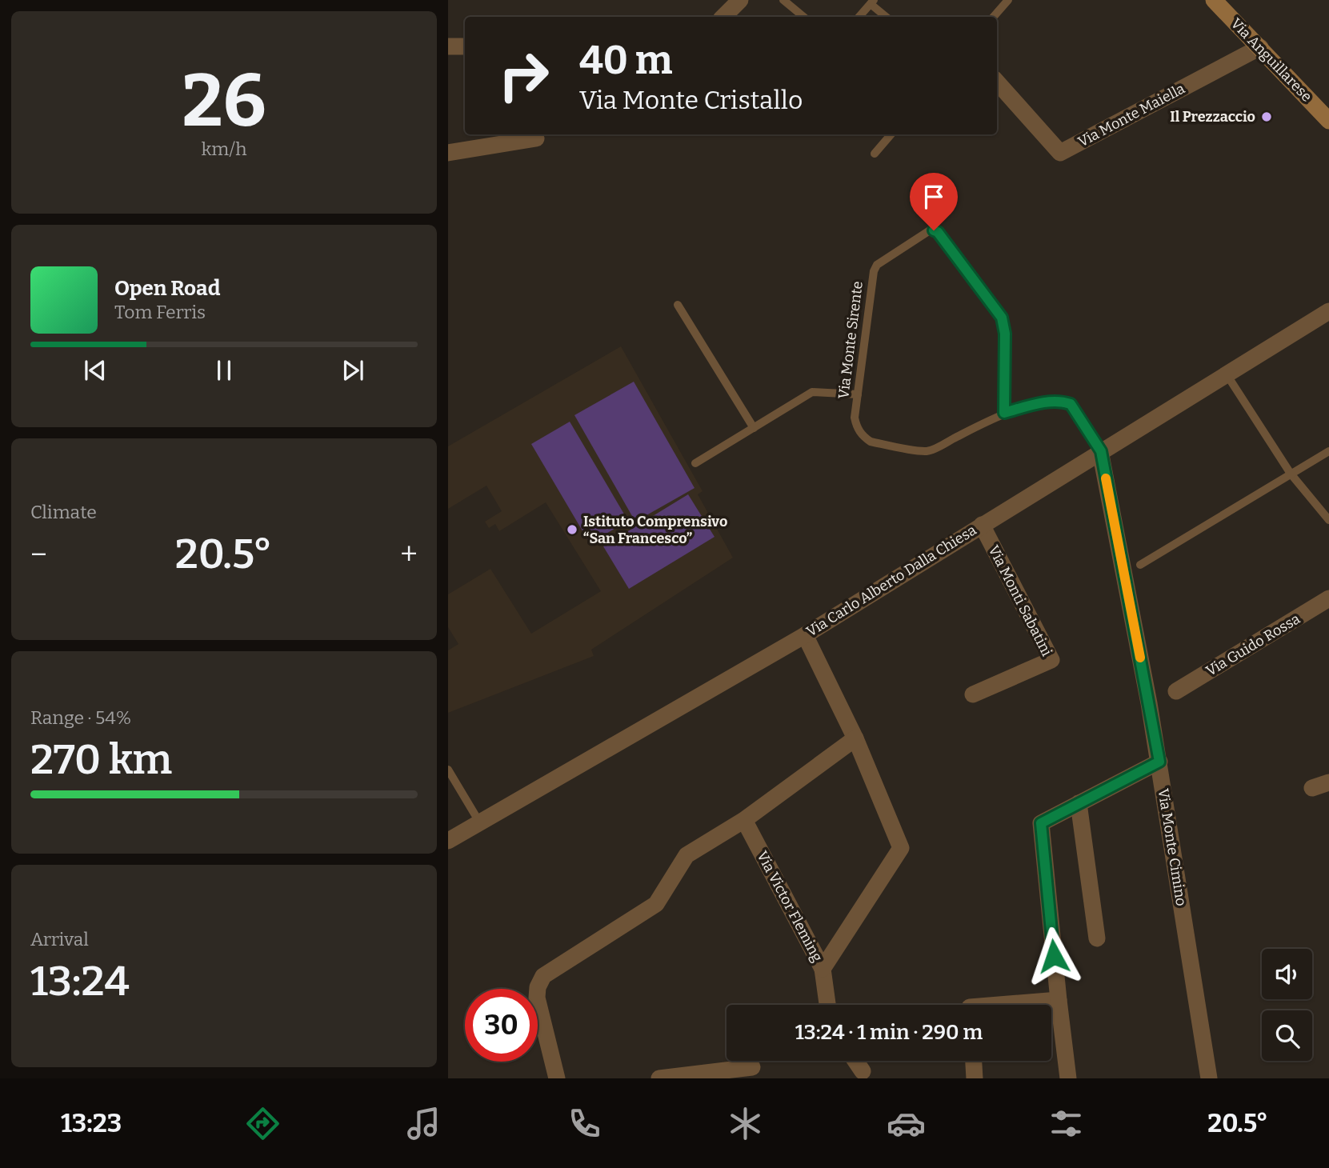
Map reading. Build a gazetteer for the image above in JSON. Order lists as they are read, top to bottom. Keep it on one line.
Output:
{"streets":{"main road":["Via Anguillarese"],"street":["Via Monte Maiella","Via Carlo Alberto Dalla Chiesa","Via Monti Sabatini","Via Guido Rossa","Via Monte Cimino","Via Victor Fleming"],"lane":["Via Monte Sirente"]},"crossings":[["Via Anguillarese","Via Monte Maiella"],["Via Monte Sirente","Via Carlo Alberto Dalla Chiesa"],["Via Monte Sirente","Via Monte Cimino"],["Via Carlo Alberto Dalla Chiesa","Via Monti Sabatini"],["Via Carlo Alberto Dalla Chiesa","Via Monte Cimino"],["Via Carlo Alberto Dalla Chiesa","Via Victor Fleming"]],"places":["Il Prezzaccio","Istituto Comprensivo “San Francesco”"],"page":{"tile":[["26","km/h"],"Climate",["Range · 54%","270 km"],["Arrival","13:24"]],"turn":["40 m","Via Monte Cristallo"],"song":["Open Road","Tom Ferris"],"heat":["−","20.5°","+"],"limit":"30","trip":"13:24 · 1 min · 290 m","tabs":["13:23","20.5°"]}}
